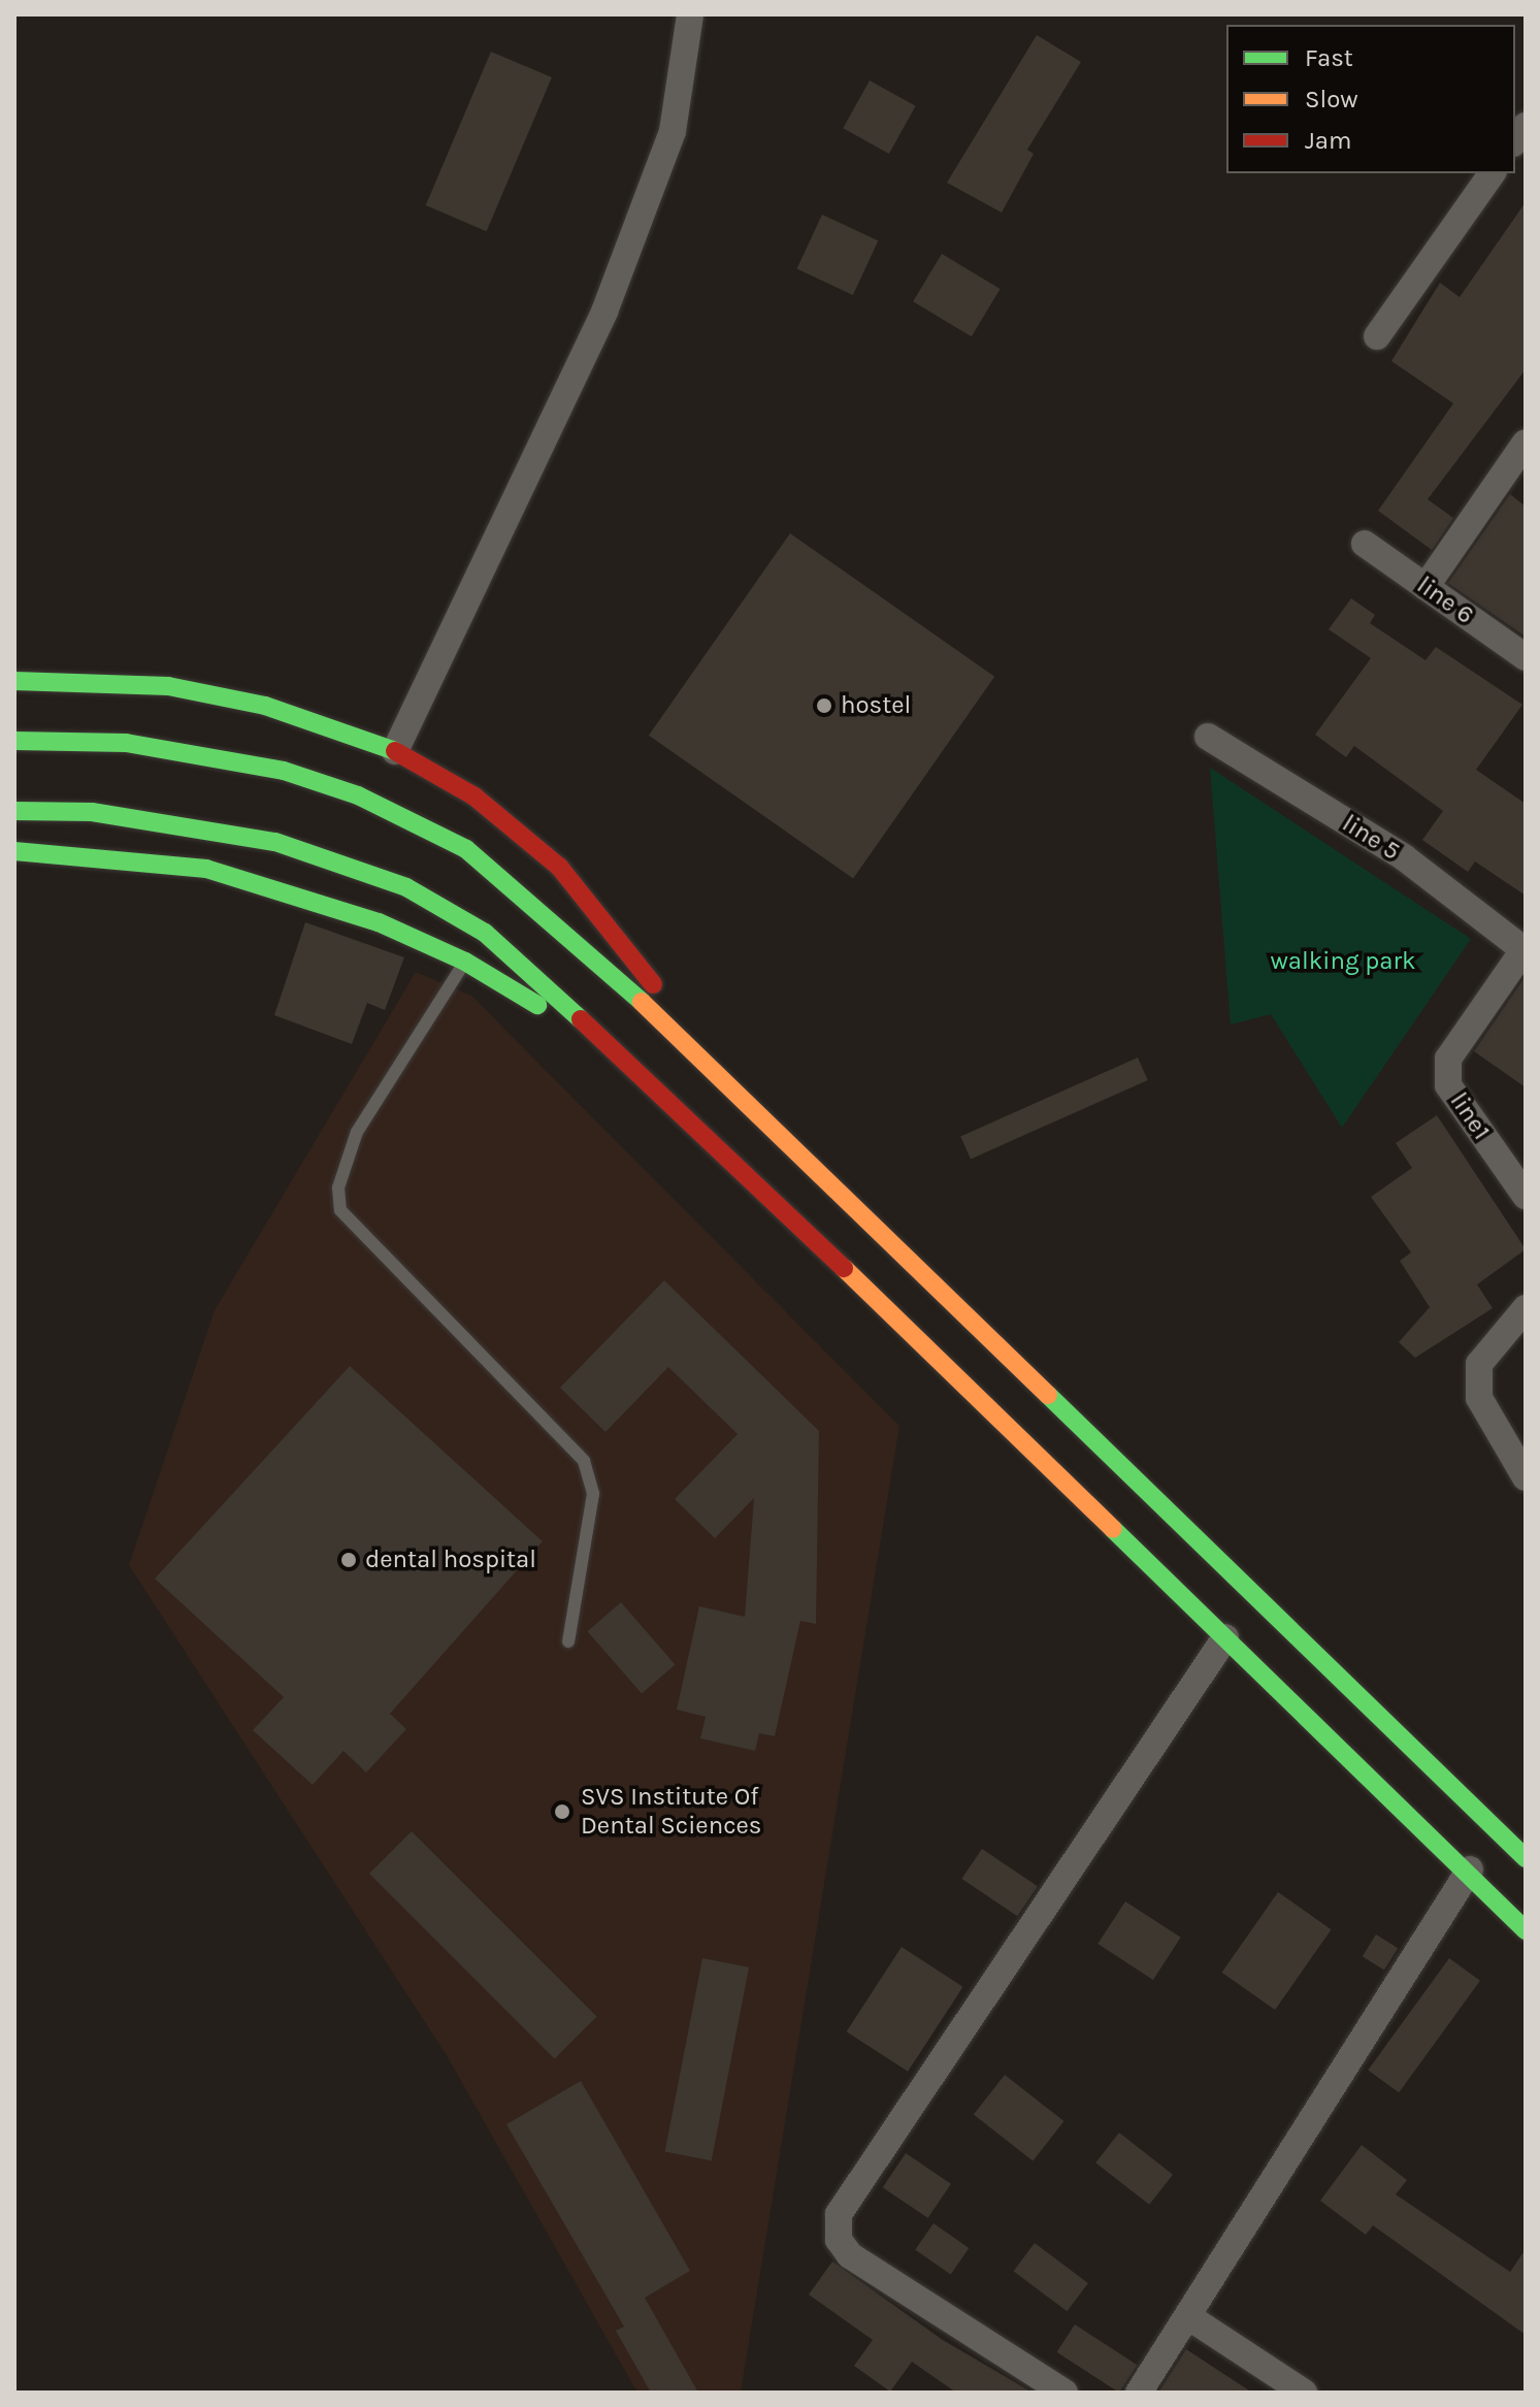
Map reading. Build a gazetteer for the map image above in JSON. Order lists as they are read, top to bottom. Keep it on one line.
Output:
{"streets":{"street":["line 6","line 5","line1"]},"crossings":[["line 5","line1"]],"parks":["walking park"],"places":["hostel","dental hospital","SVS Institute Of Dental Sciences"],"legend":["Fast","Slow","Jam"]}
